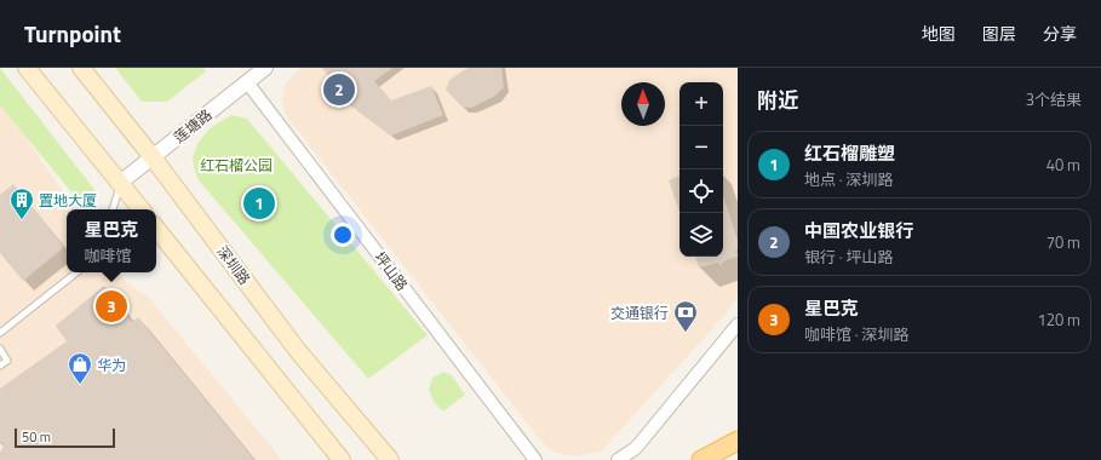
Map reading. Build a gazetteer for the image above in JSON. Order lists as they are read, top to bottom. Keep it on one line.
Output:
{"streets":{"main road":["深圳路"],"street":["莲塘路","坪山路"]},"crossings":[["莲塘路","深圳路"],["莲塘路","坪山路"]],"parks":["红石榴公园"],"places":{"building":["置地大厦"],"bank":["交通银行"],"shop":["华为"]},"scale_bar":"50 m","north":"top","page":{"header":"Turnpoint","nav":["地图","图层","分享"],"heading":["附近","3个结果"],"pins":["2","1","3"],"map_buttons":["+","−"],"list":[{"mark":"1","name":"红石榴雕塑","note":"地点 · 深圳路","value":"40 m"},{"mark":"2","name":"中国农业银行","note":"银行 · 坪山路","value":"70 m"},{"mark":"3","name":"星巴克","note":"咖啡馆 · 深圳路","value":"120 m"}],"popup":["星巴克","咖啡馆"],"scale":"50 m"}}
